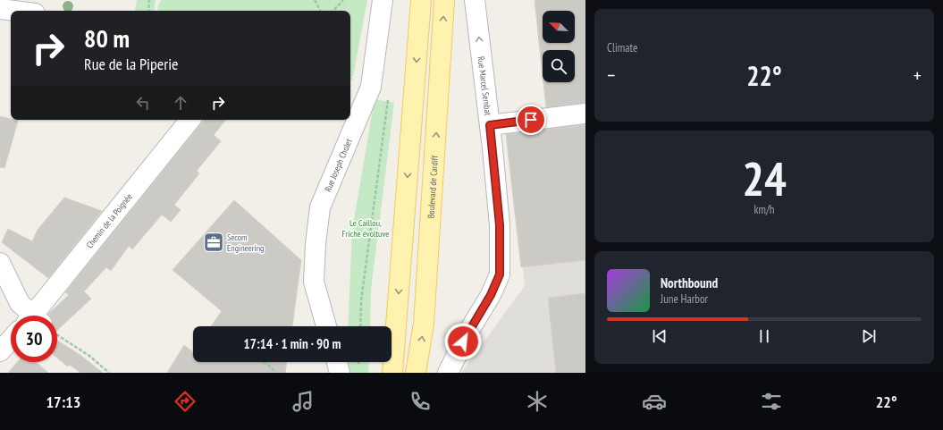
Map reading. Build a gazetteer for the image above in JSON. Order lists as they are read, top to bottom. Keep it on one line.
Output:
{"streets":{"main road":["Boulevard de Cardiff"],"street":["Rue Marcel Sembat","Rue Joseph Cholet","Chemin de la Poignée"]},"parks":["Le Caillou, Friche évoltuve"],"places":{"office":["Secom Engineering"]},"north":"top left","page":{"tile":["Climate",["24","km/h"]],"turn":["80 m","Rue de la Piperie"],"heat":["−","22°","+"],"song":["Northbound","June Harbor"],"limit":"30","trip":"17:14 · 1 min · 90 m","tabs":["17:13","22°"]}}
